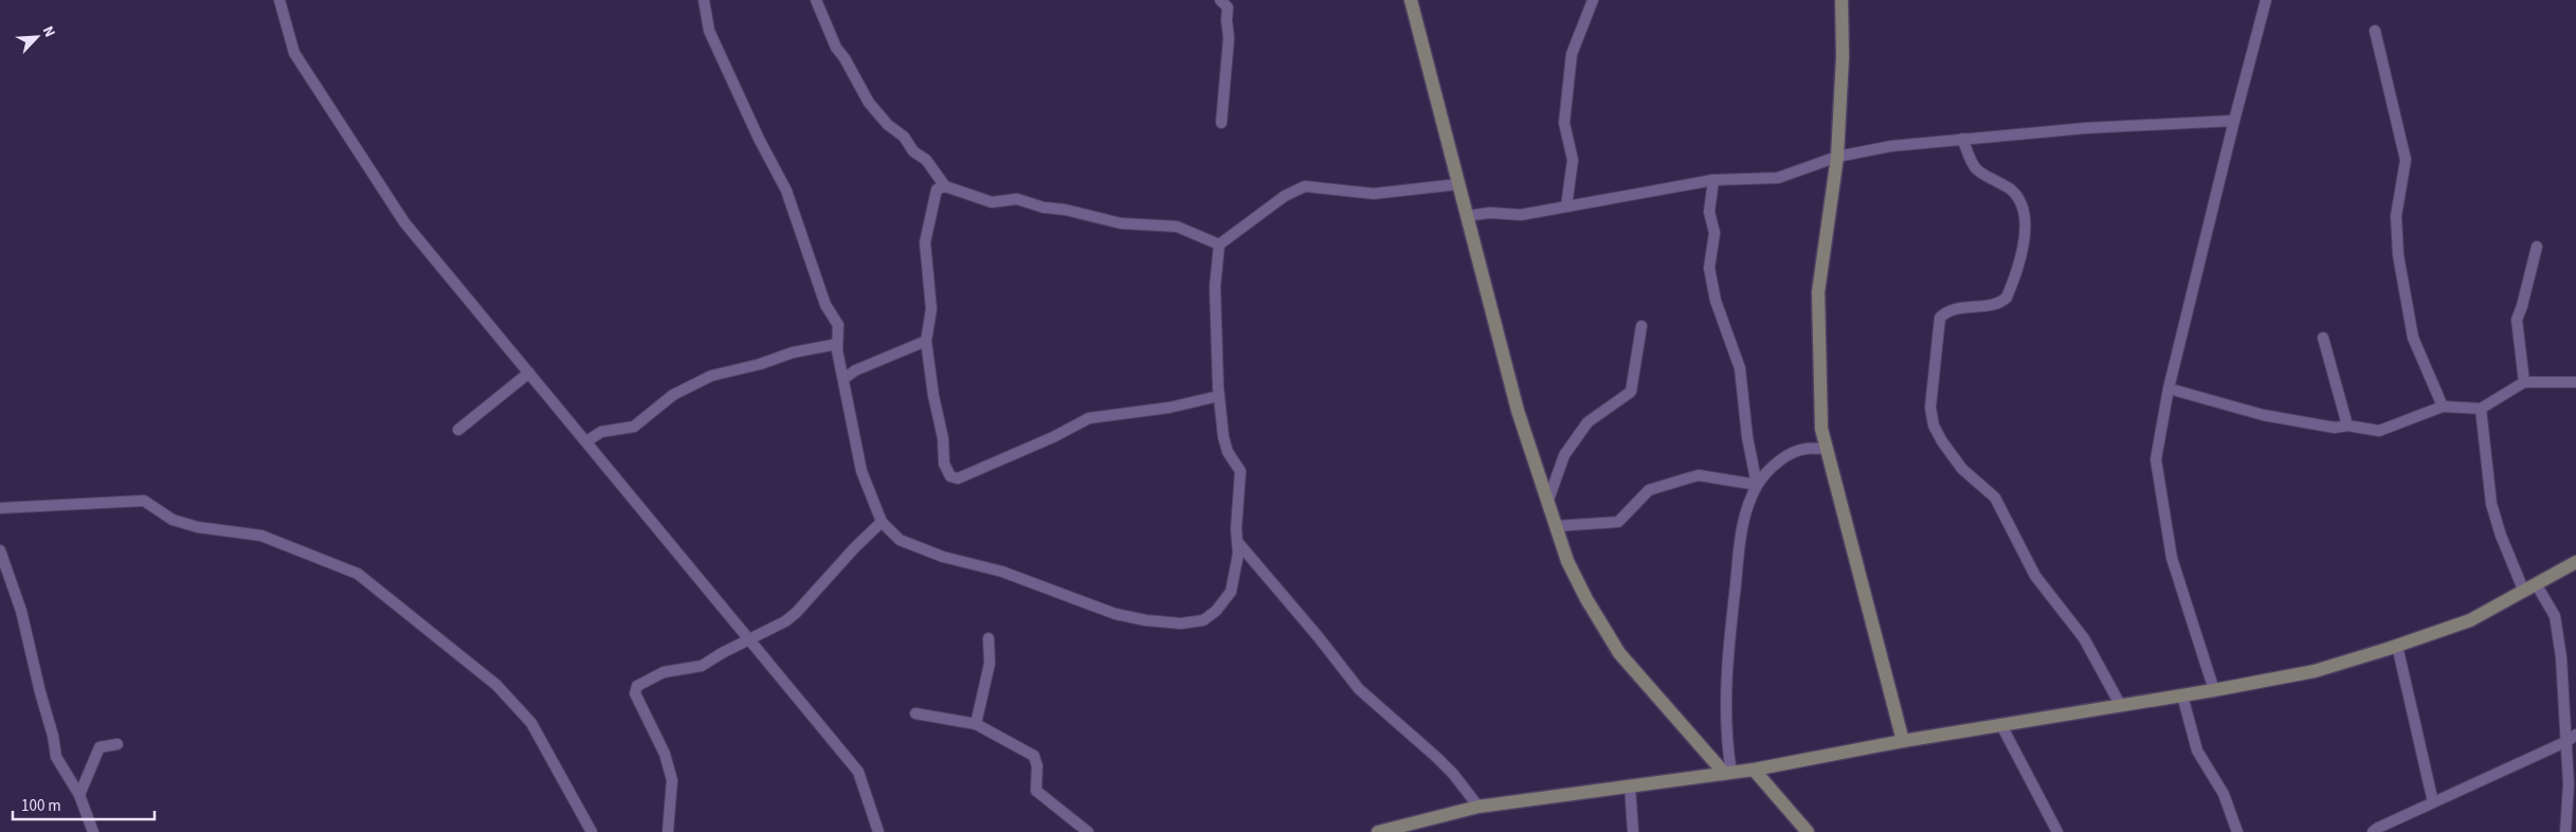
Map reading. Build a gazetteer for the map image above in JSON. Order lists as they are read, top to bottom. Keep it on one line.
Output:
{"scale_bar":"100 m","north":"top right"}
